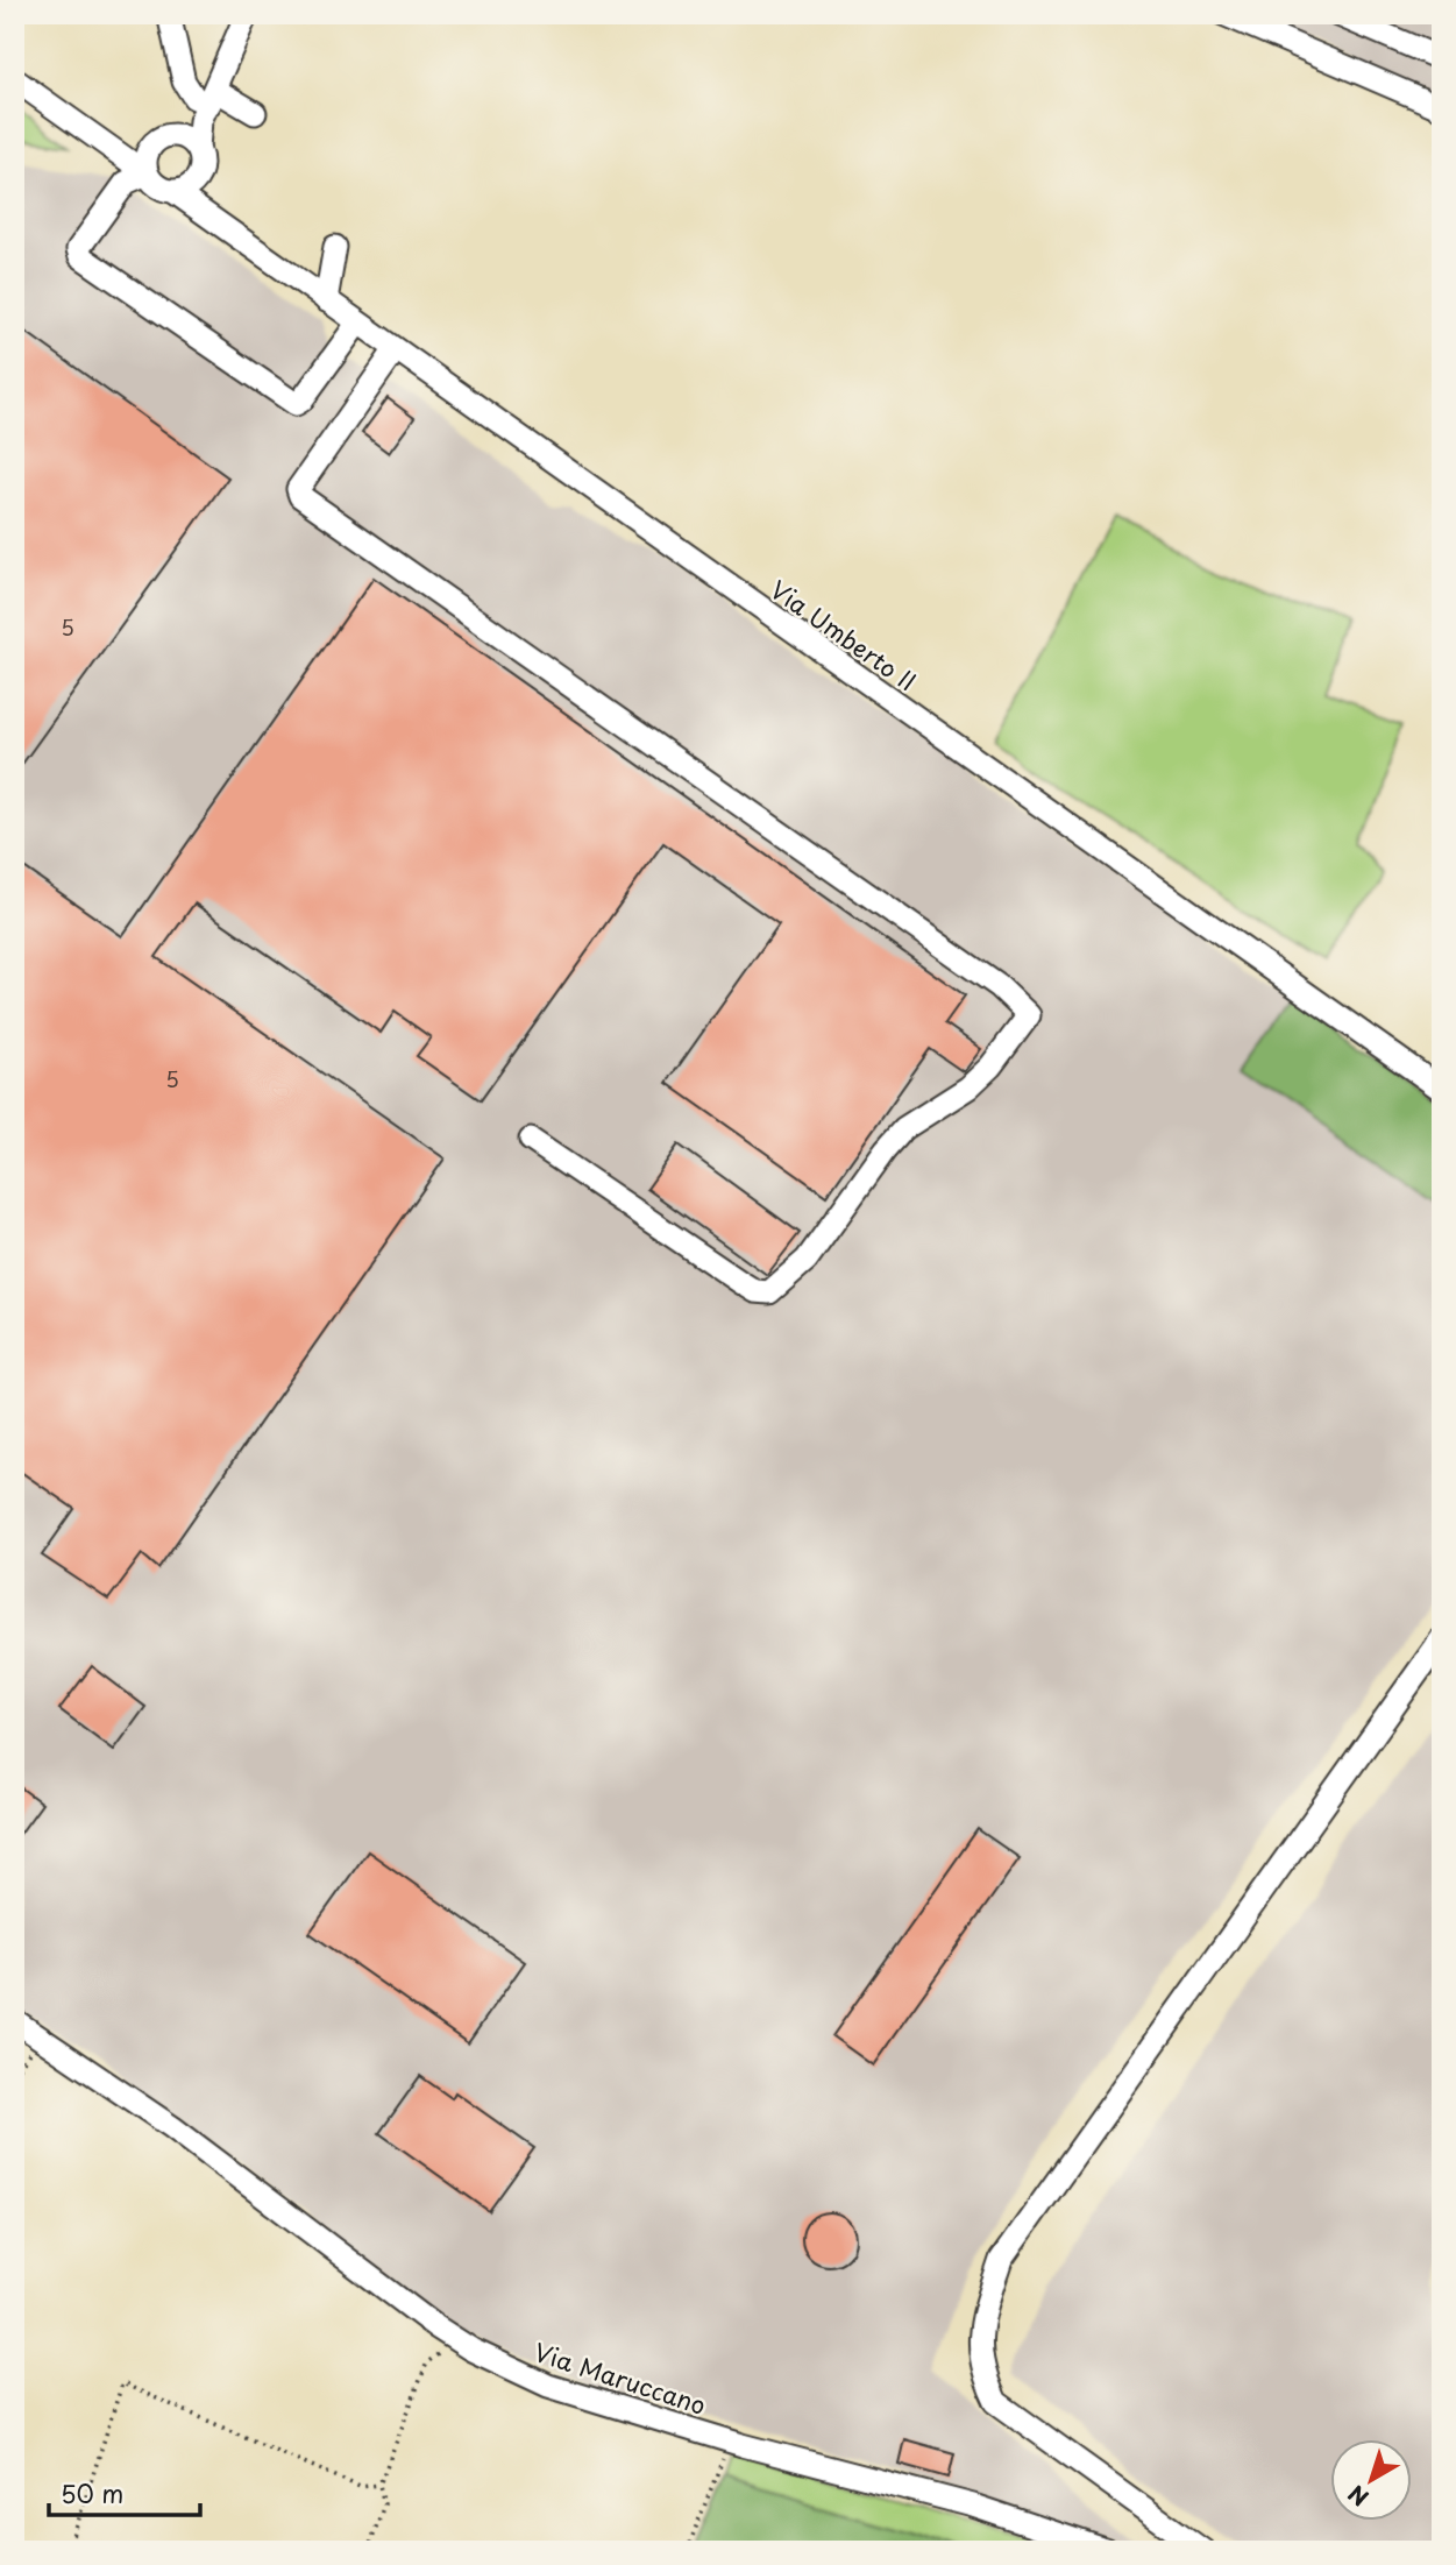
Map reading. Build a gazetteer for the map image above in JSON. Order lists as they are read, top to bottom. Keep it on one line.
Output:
{"streets":{"street":["Via Umberto II","Via Maruccano"]},"house_numbers":["5","5"],"scale_bar":"50 m","north":"bottom left"}
